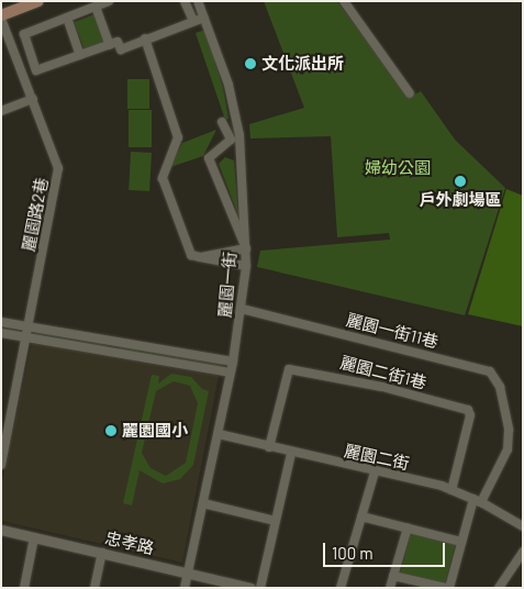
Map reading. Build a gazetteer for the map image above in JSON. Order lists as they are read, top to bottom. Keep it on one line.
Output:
{"streets":{"street":["麗園路2巷","麗園一街","麗園一街11巷","麗園二街1巷","麗園二街","忠孝路"]},"crossings":[["麗園一街","麗園一街11巷"],["麗園一街","麗園二街"],["麗園一街","忠孝路"],["麗園一街11巷","麗園二街"],["麗園二街1巷","麗園二街"]],"parks":["婦幼公園"],"places":["文化派出所","戶外劇場區","麗園國小"],"scale_bar":"100 m"}
